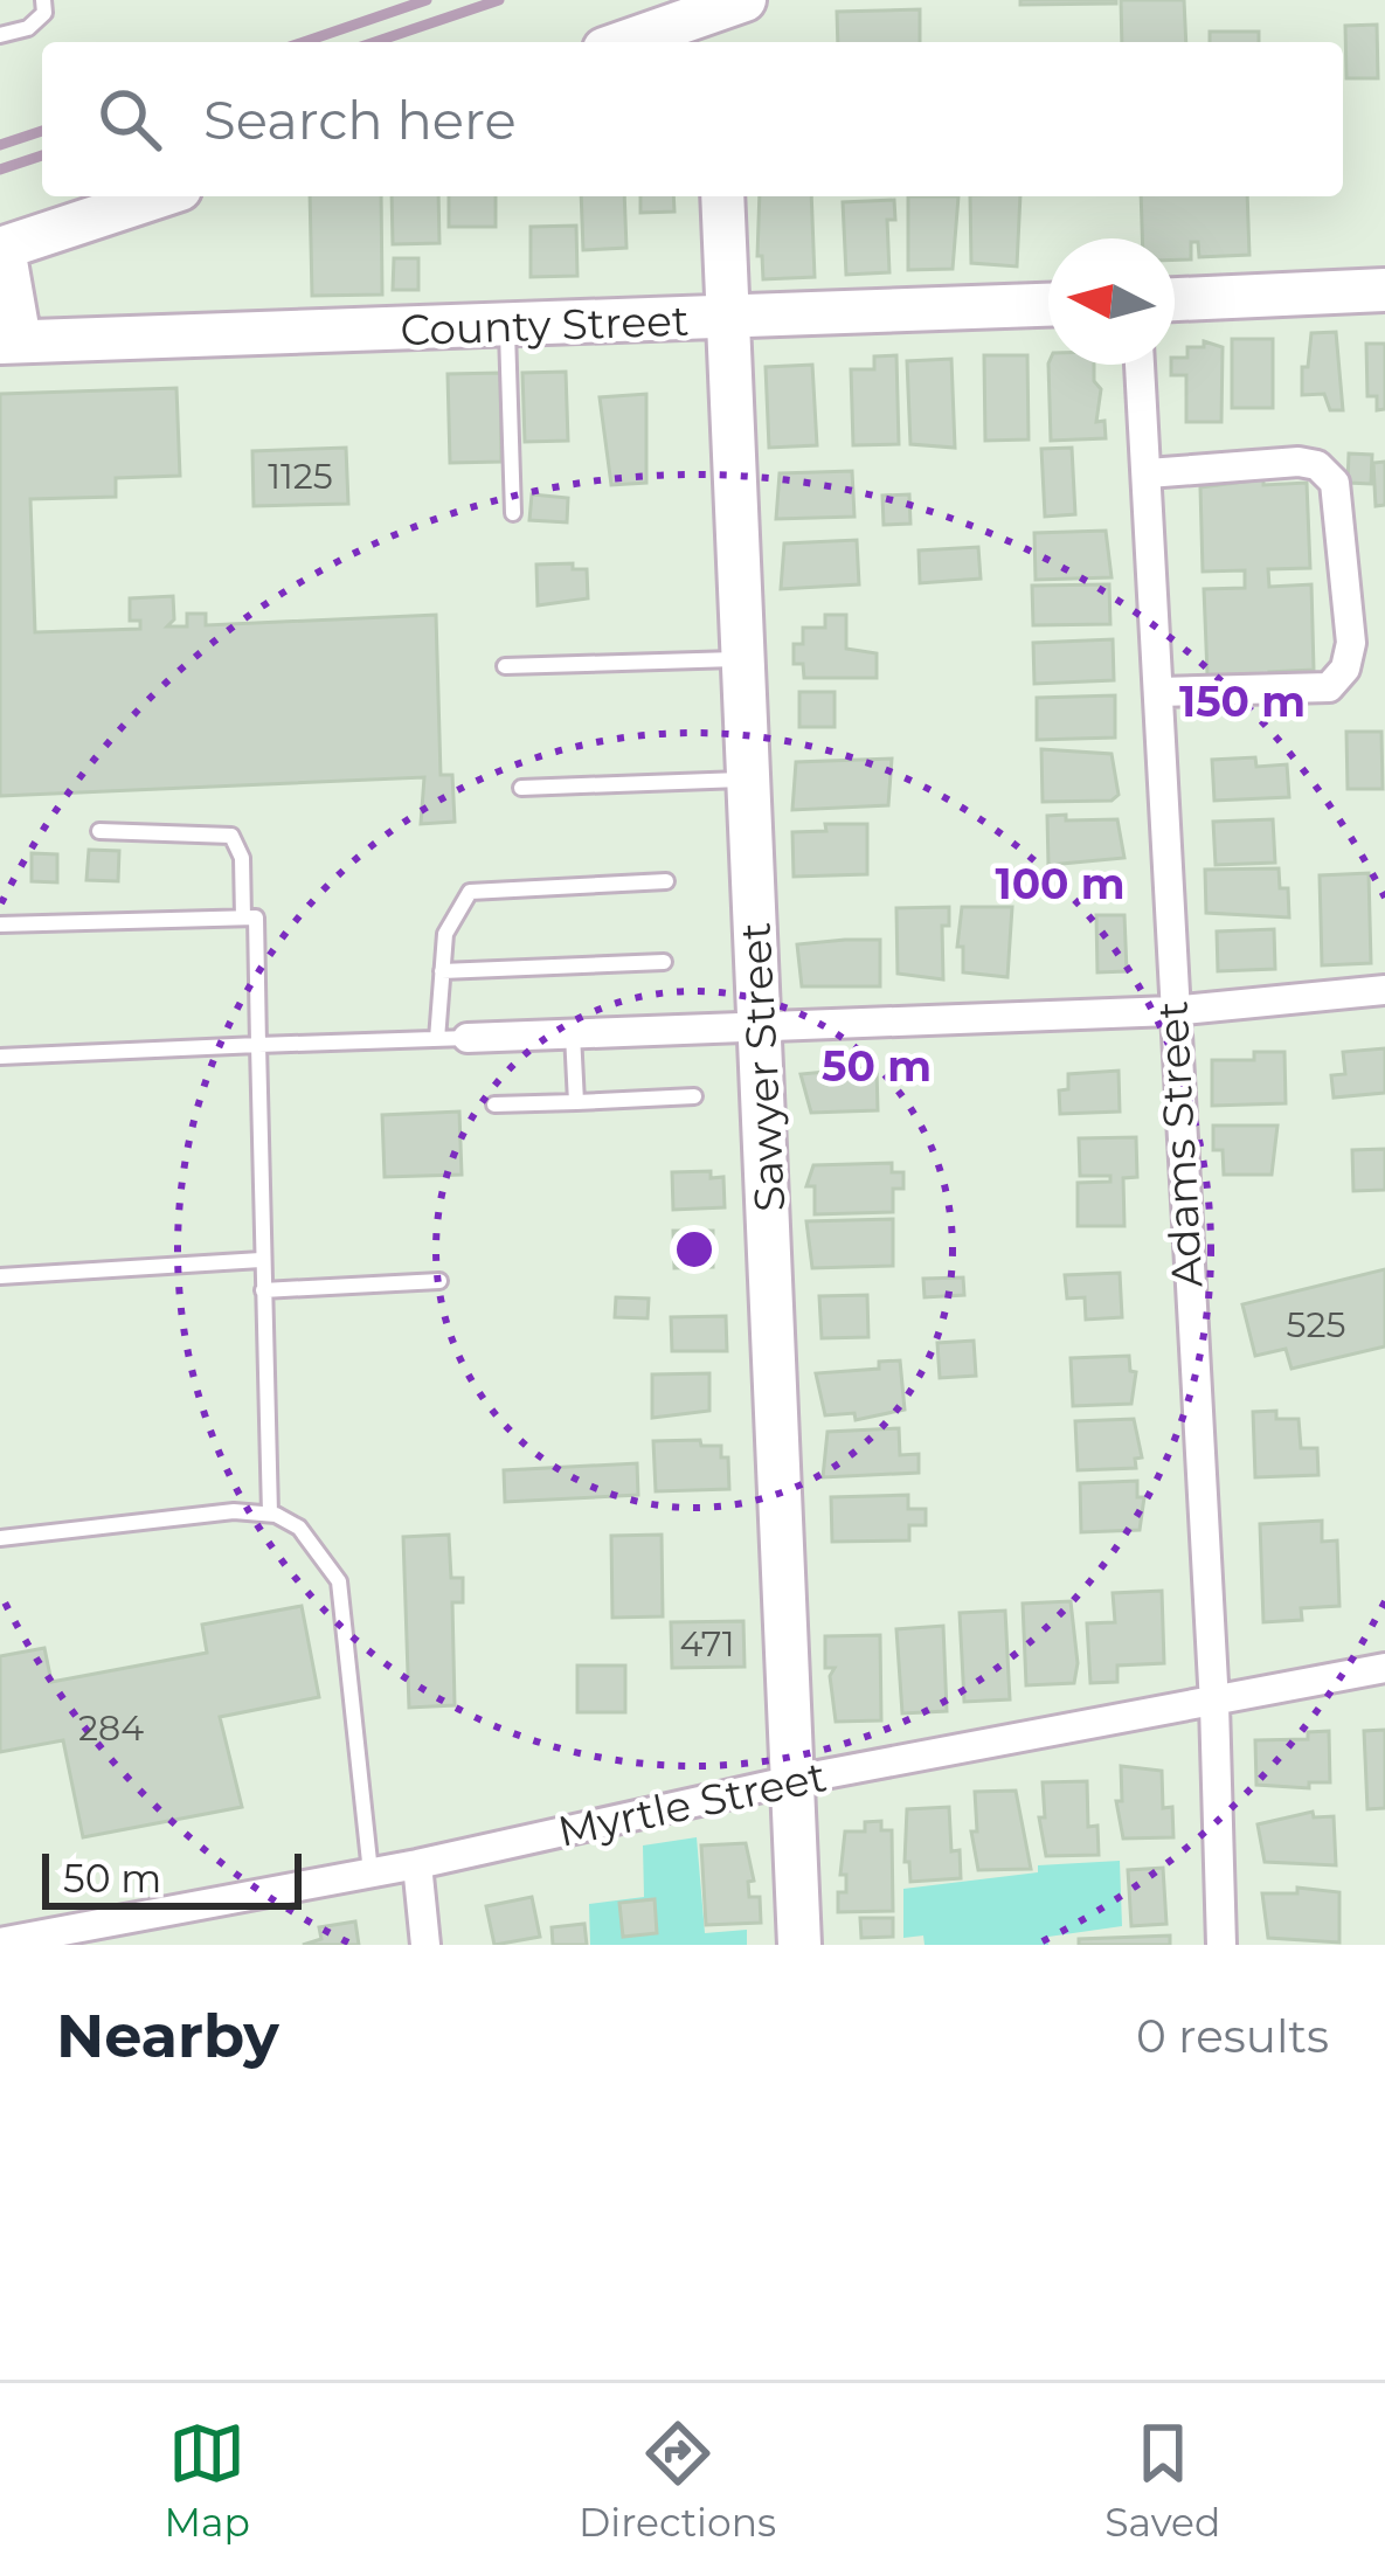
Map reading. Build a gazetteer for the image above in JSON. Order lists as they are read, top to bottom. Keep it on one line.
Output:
{"streets":{"street":["County Street","Sawyer Street","Adams Street","Myrtle Street"]},"crossings":[["County Street","Sawyer Street"],["Sawyer Street","Myrtle Street"],["Adams Street","Myrtle Street"]],"house_numbers":["1125","525","471","284"],"scale_bar":"50 m","north":"left","page":{"search":"Search here","scale":"50 m","heading":["Nearby","0 results"],"nav":["Map","Directions","Saved"]},"rings":["150 m","100 m","50 m"]}
